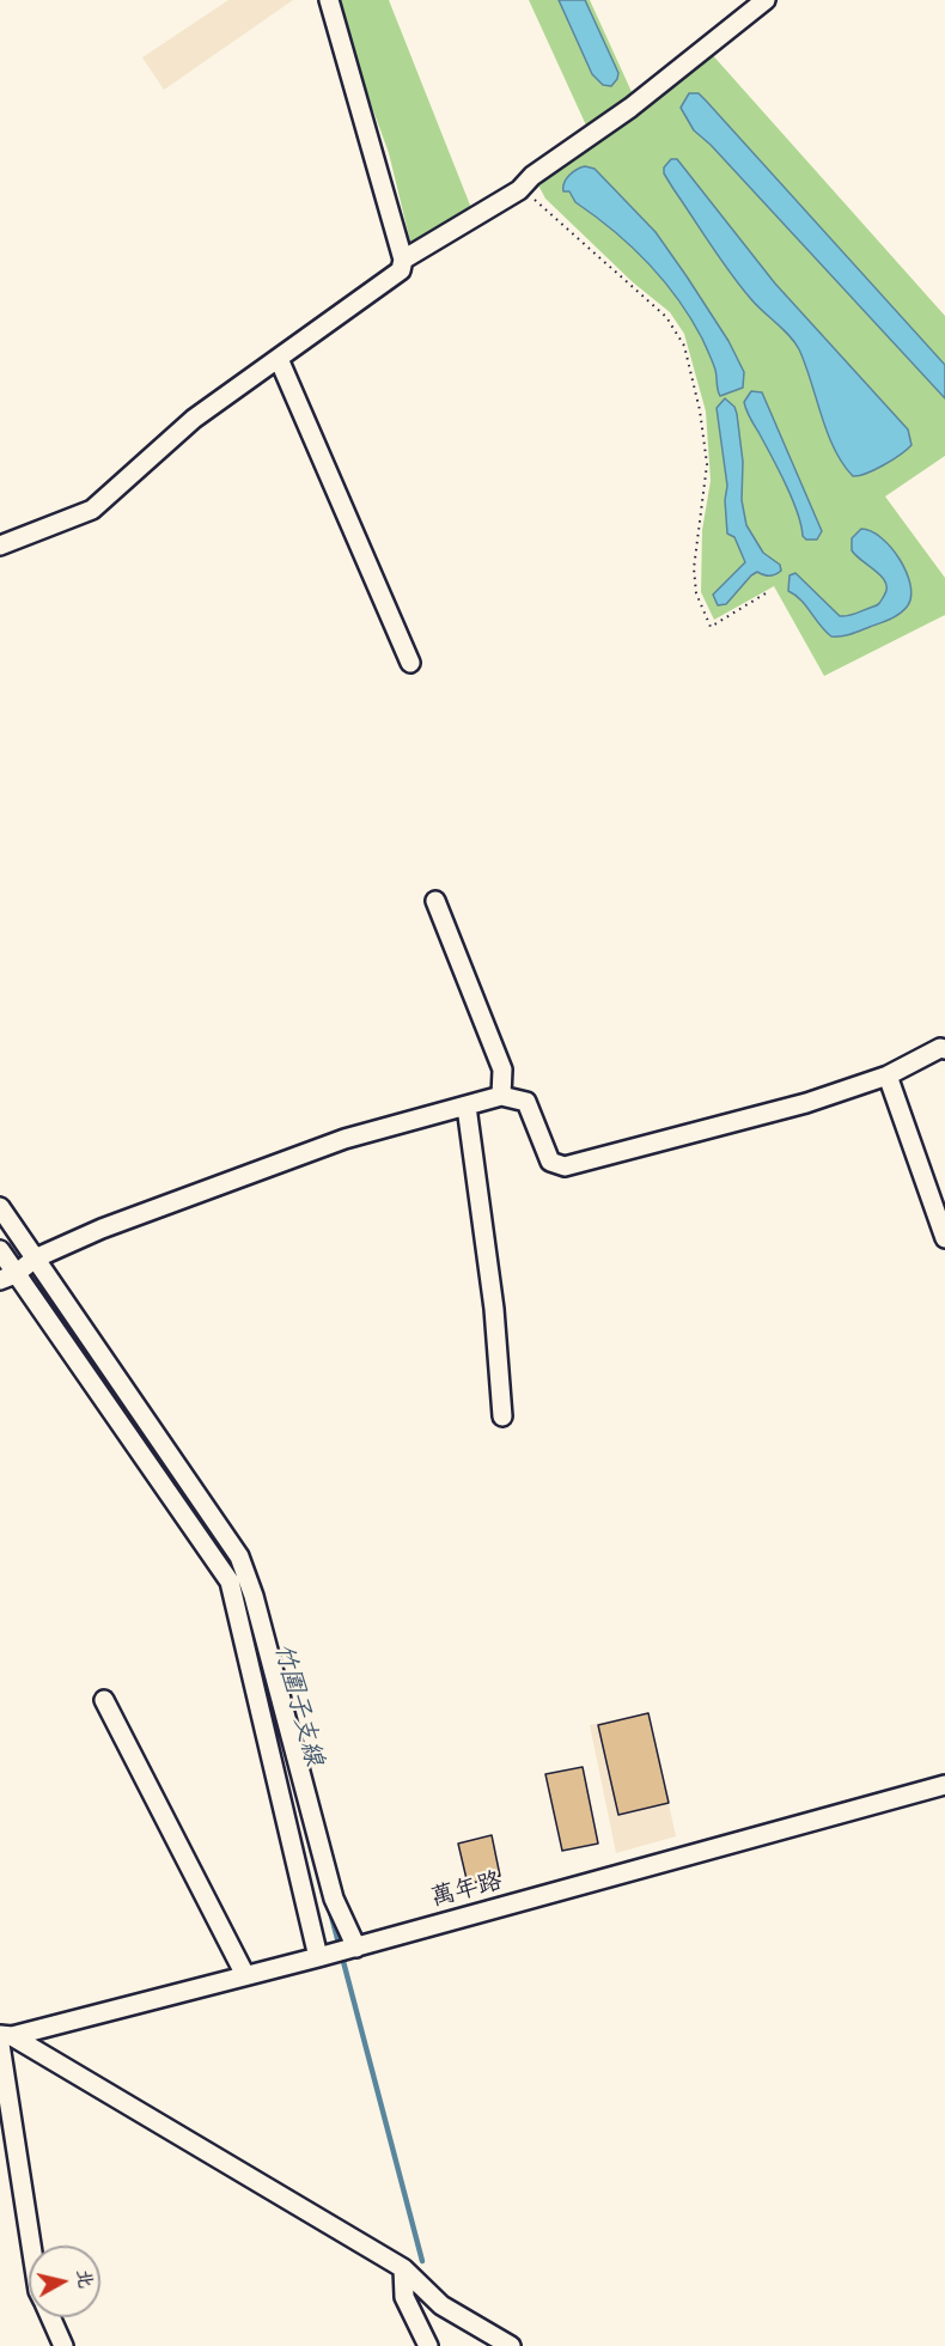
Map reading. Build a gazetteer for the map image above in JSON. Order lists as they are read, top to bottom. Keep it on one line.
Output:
{"streets":{"street":["萬年路"]},"water":["竹圍子支線"],"north":"right"}
